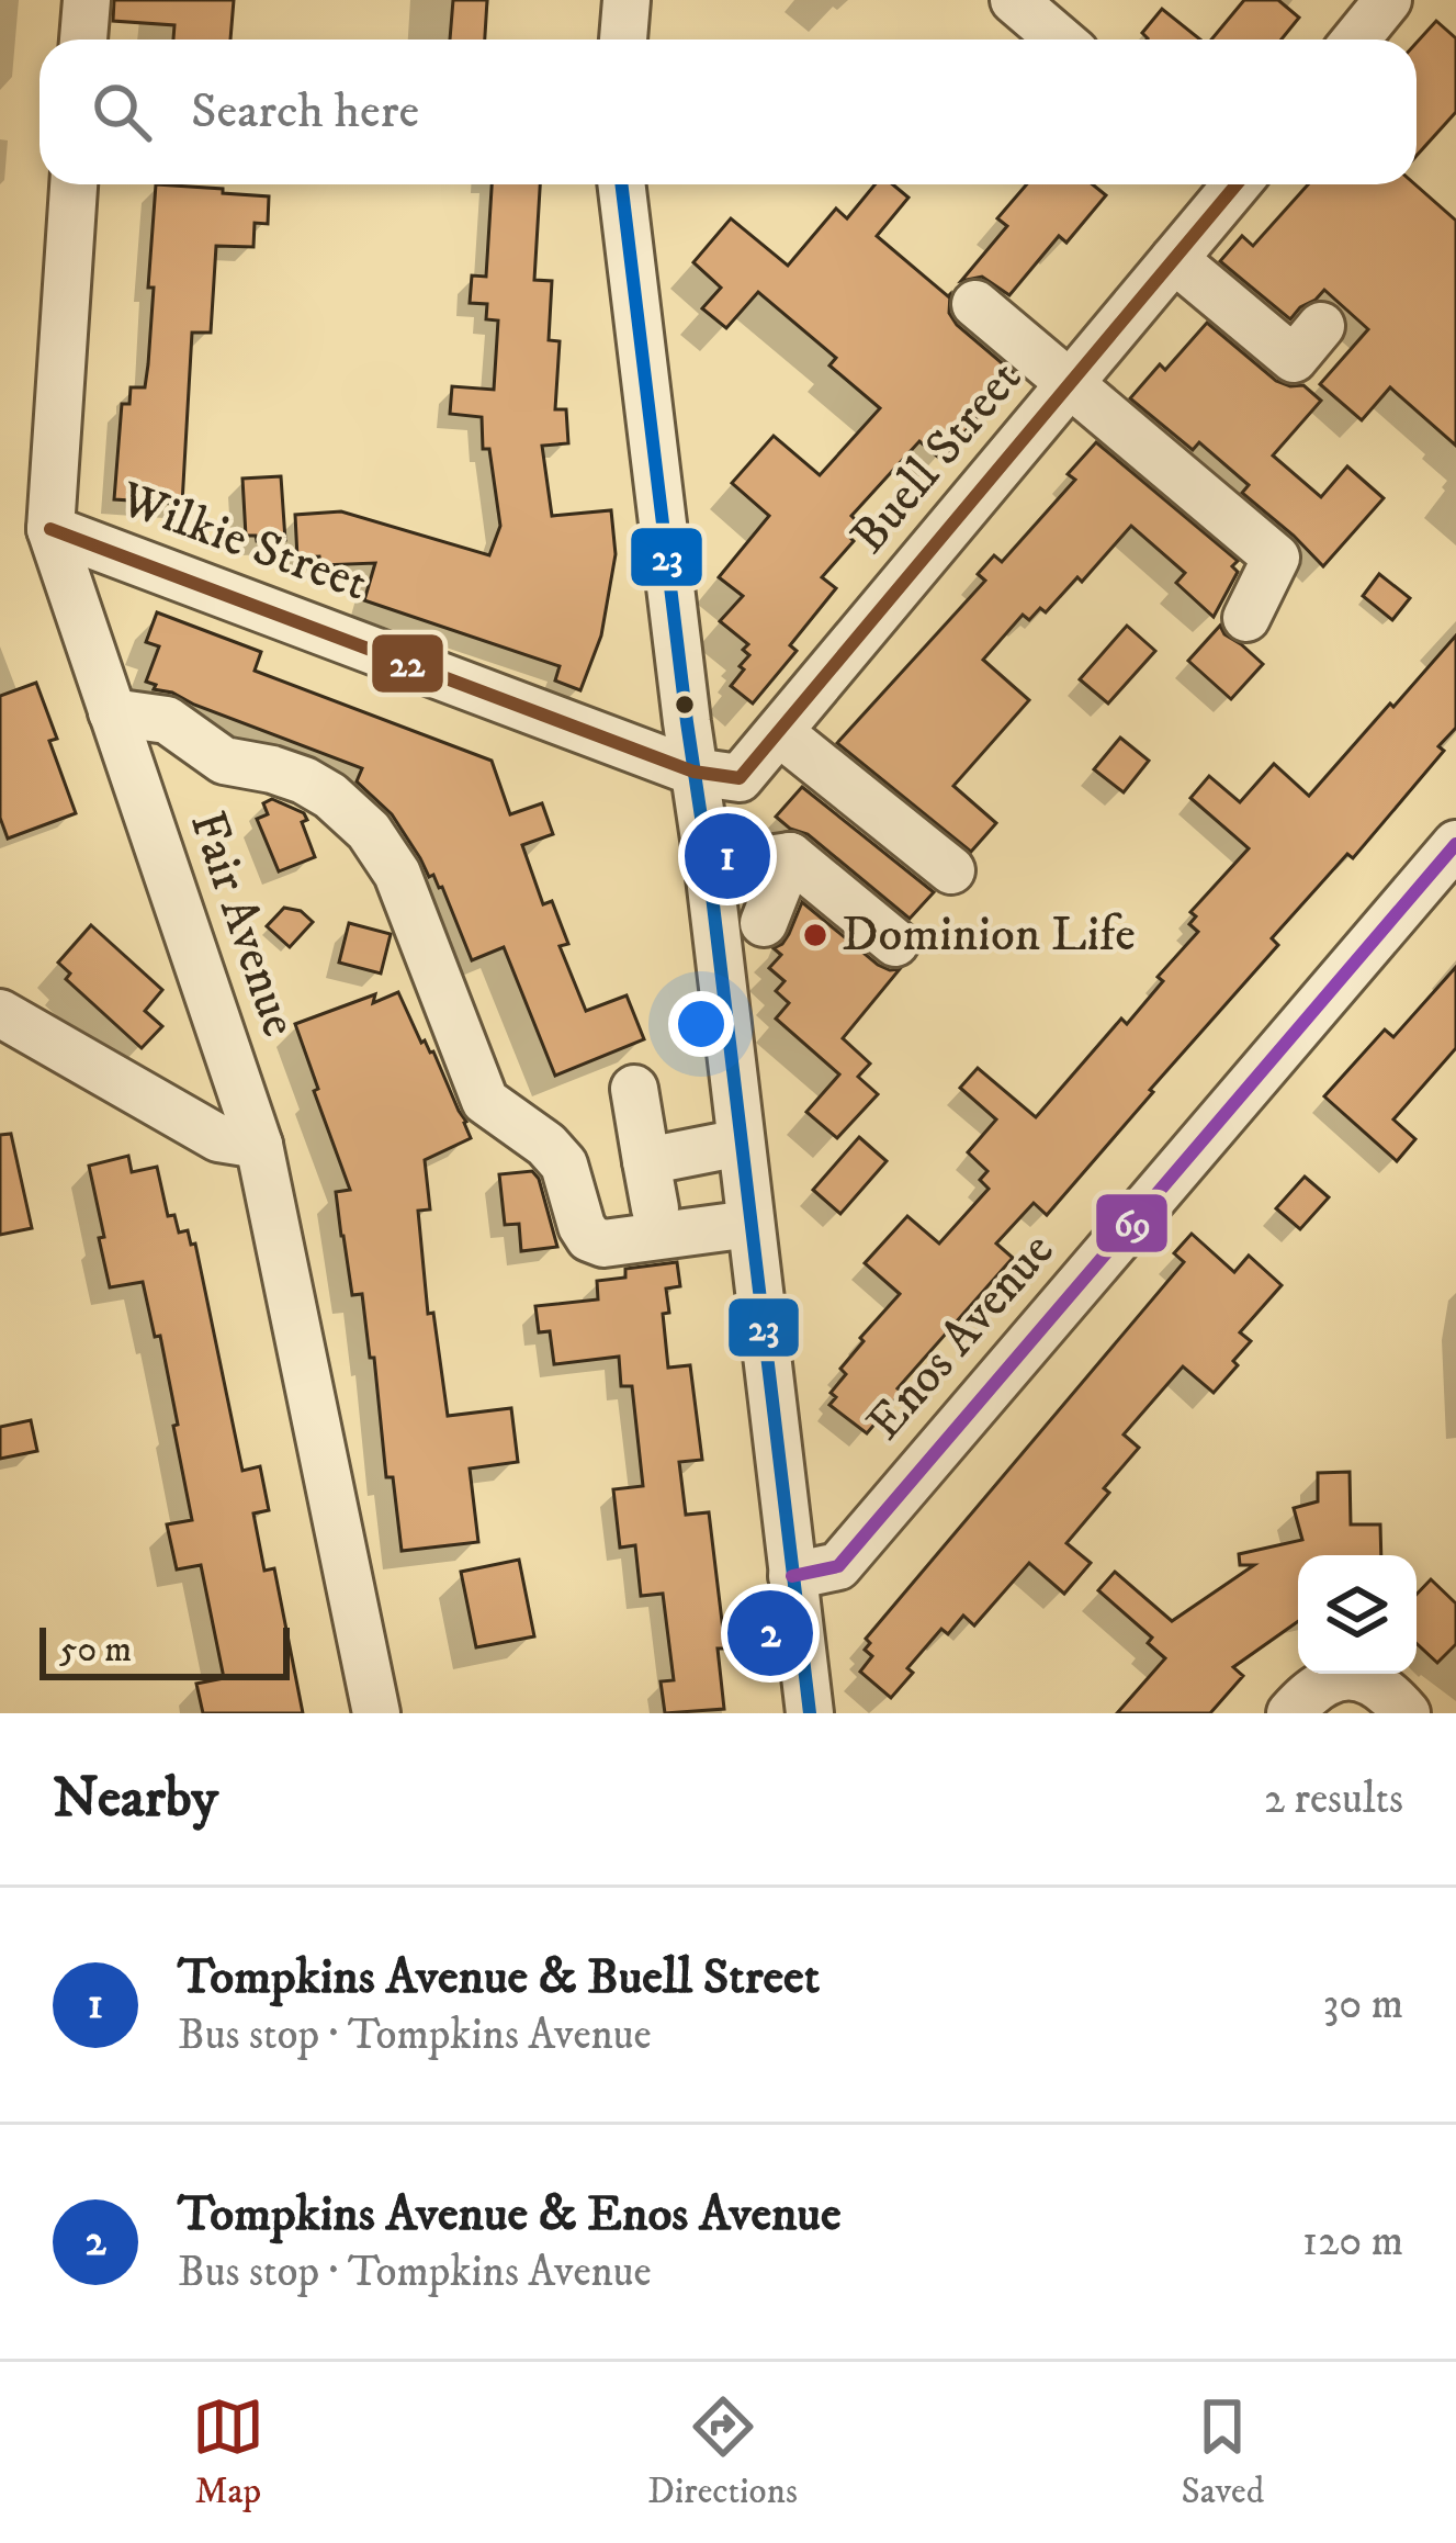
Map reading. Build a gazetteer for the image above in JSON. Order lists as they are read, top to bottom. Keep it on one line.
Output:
{"streets":{"street":["Buell Street","Wilkie Street","Fair Avenue","Enos Avenue"]},"crossings":[["Buell Street","Wilkie Street"],["Wilkie Street","Fair Avenue"]],"places":["Dominion Life"],"lines":["transit line 23","transit line 22","transit line 69"],"scale_bar":"50 m","page":{"search":"Search here","pins":["1","2"],"scale":"50 m","heading":["Nearby","2 results"],"list":[{"mark":"1","name":"Tompkins Avenue & Buell Street","note":"Bus stop · Tompkins Avenue","value":"30 m"},{"mark":"2","name":"Tompkins Avenue & Enos Avenue","note":"Bus stop · Tompkins Avenue","value":"120 m"}],"nav":["Map","Directions","Saved"]}}
